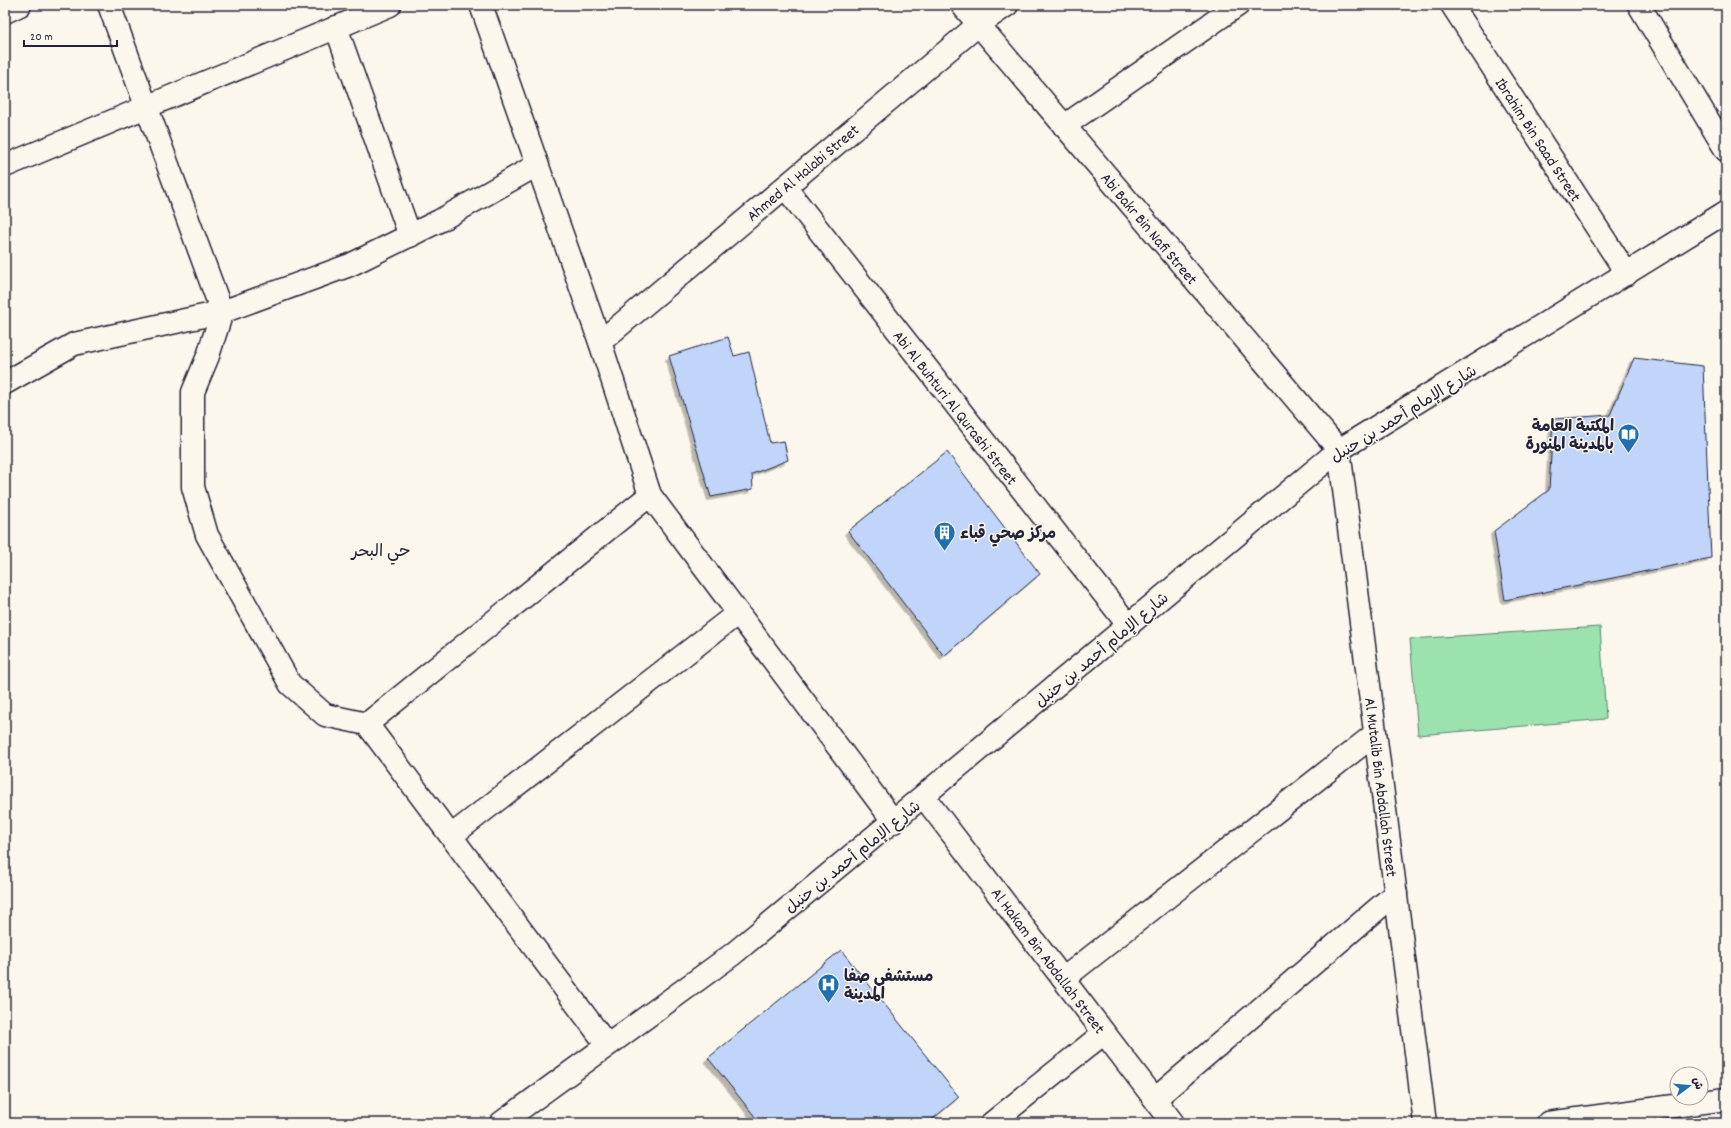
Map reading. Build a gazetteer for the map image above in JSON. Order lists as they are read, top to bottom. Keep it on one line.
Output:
{"streets":{"street":["Ibrahim Bin Saad Street","Ahmed Al Halabi Street","Abi Bakr Bin Nafi Street","Abi Al Buhturi Al Qurashi Street","شارع الإمام أحمد بن حنبل","Al Mutalib Bin Abdallah Street","Al Hakam Bin Abdallah Street"]},"crossings":[["Ibrahim Bin Saad Street","شارع الإمام أحمد بن حنبل"],["Ahmed Al Halabi Street","Abi Bakr Bin Nafi Street"],["Ahmed Al Halabi Street","Abi Al Buhturi Al Qurashi Street"],["Abi Bakr Bin Nafi Street","شارع الإمام أحمد بن حنبل"],["Abi Bakr Bin Nafi Street","Al Mutalib Bin Abdallah Street"],["Abi Al Buhturi Al Qurashi Street","شارع الإمام أحمد بن حنبل"],["شارع الإمام أحمد بن حنبل","Al Mutalib Bin Abdallah Street"],["شارع الإمام أحمد بن حنبل","Al Hakam Bin Abdallah Street"]],"districts":["حي البحر"],"places":{"library":["المكتبة العامة بالمدينة المنورة"],"building":["مركز صحي قباء"],"hospital":["مستشفی صفا المدینة"]},"scale_bar":"20 m","north":"right"}
